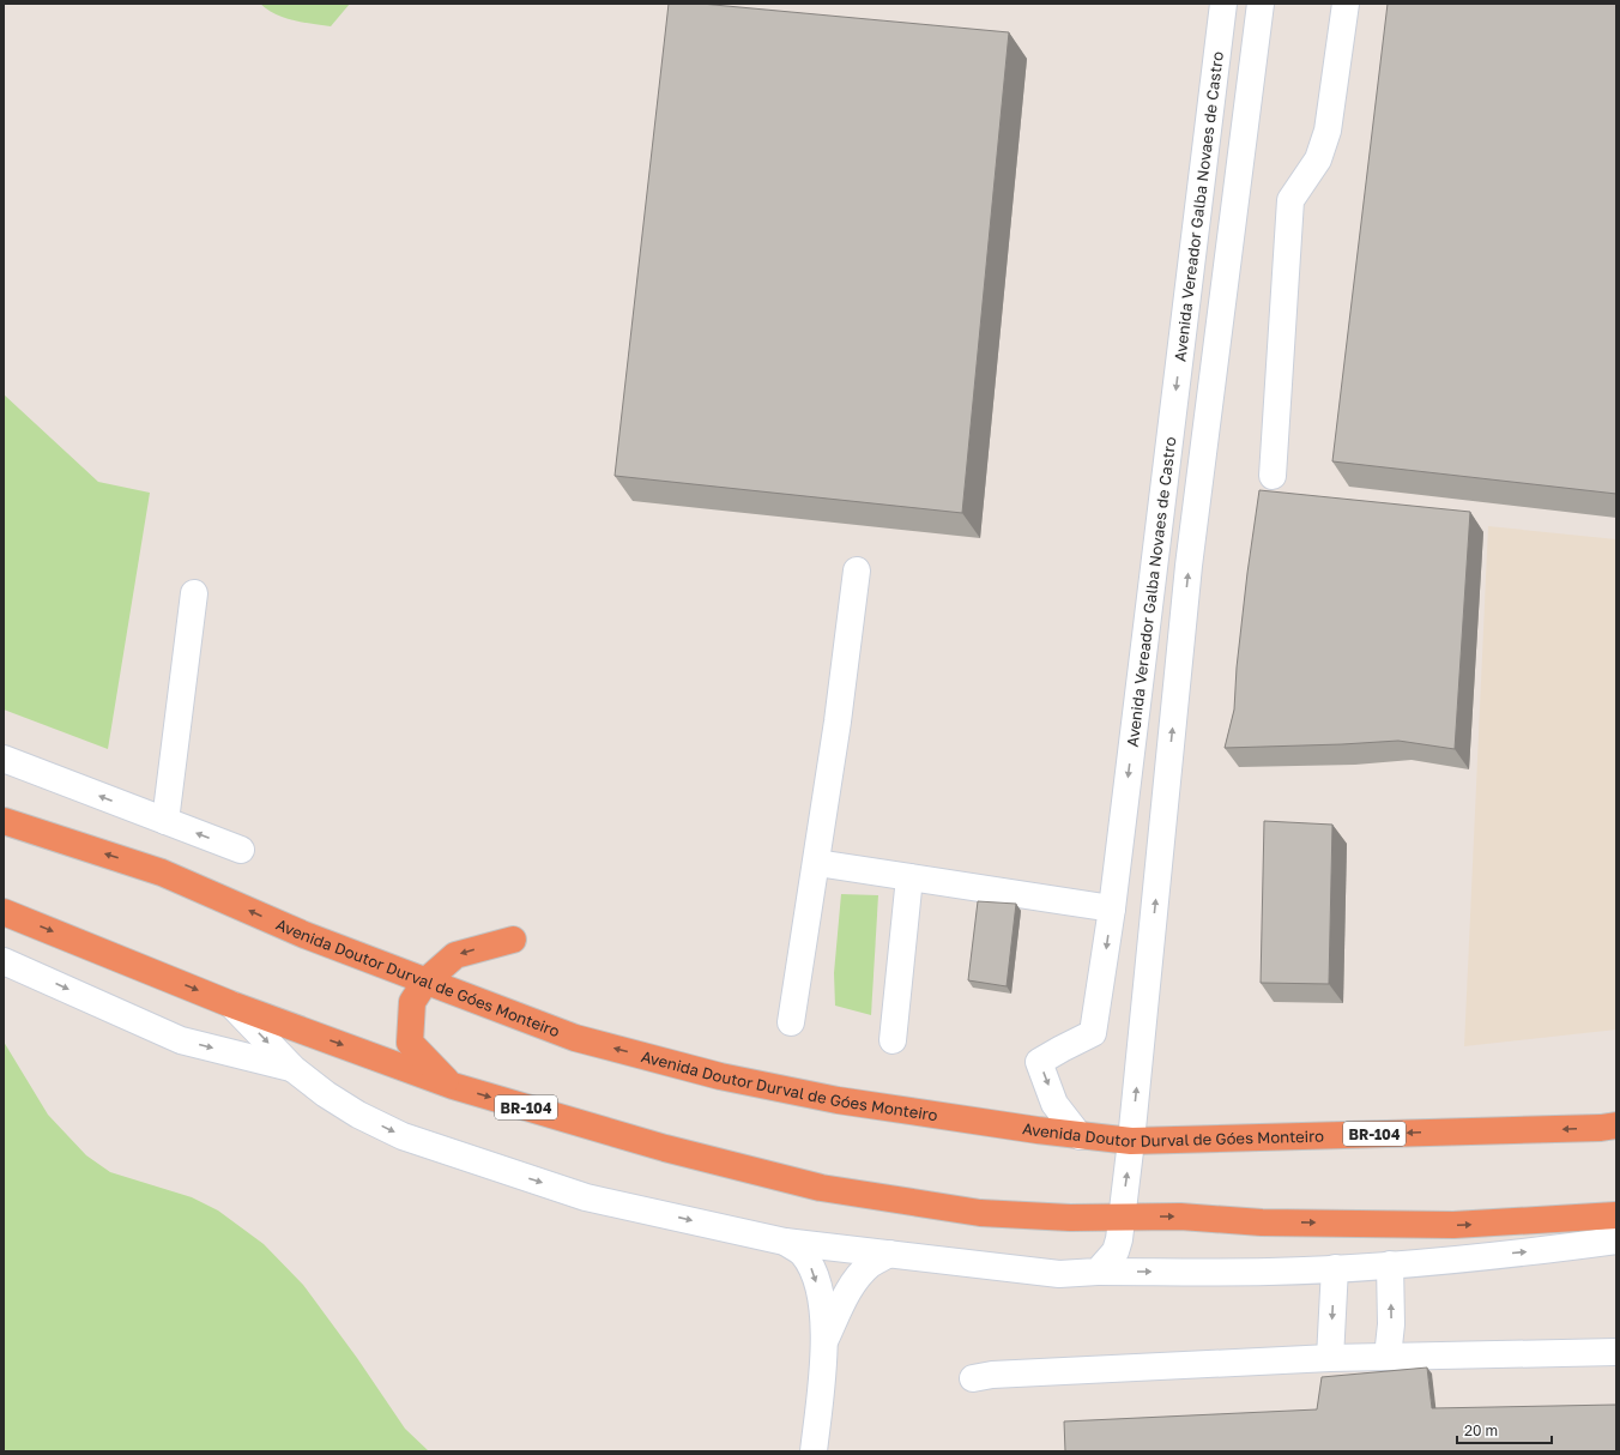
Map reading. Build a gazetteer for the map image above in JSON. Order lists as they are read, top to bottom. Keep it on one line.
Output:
{"streets":{"highway":["Avenida Doutor Durval de Góes Monteiro","BR-104"],"street":["Avenida Vereador Galba Novaes de Castro"]},"crossings":[["Avenida Vereador Galba Novaes de Castro","Avenida Doutor Durval de Góes Monteiro"]],"scale_bar":"20 m"}
